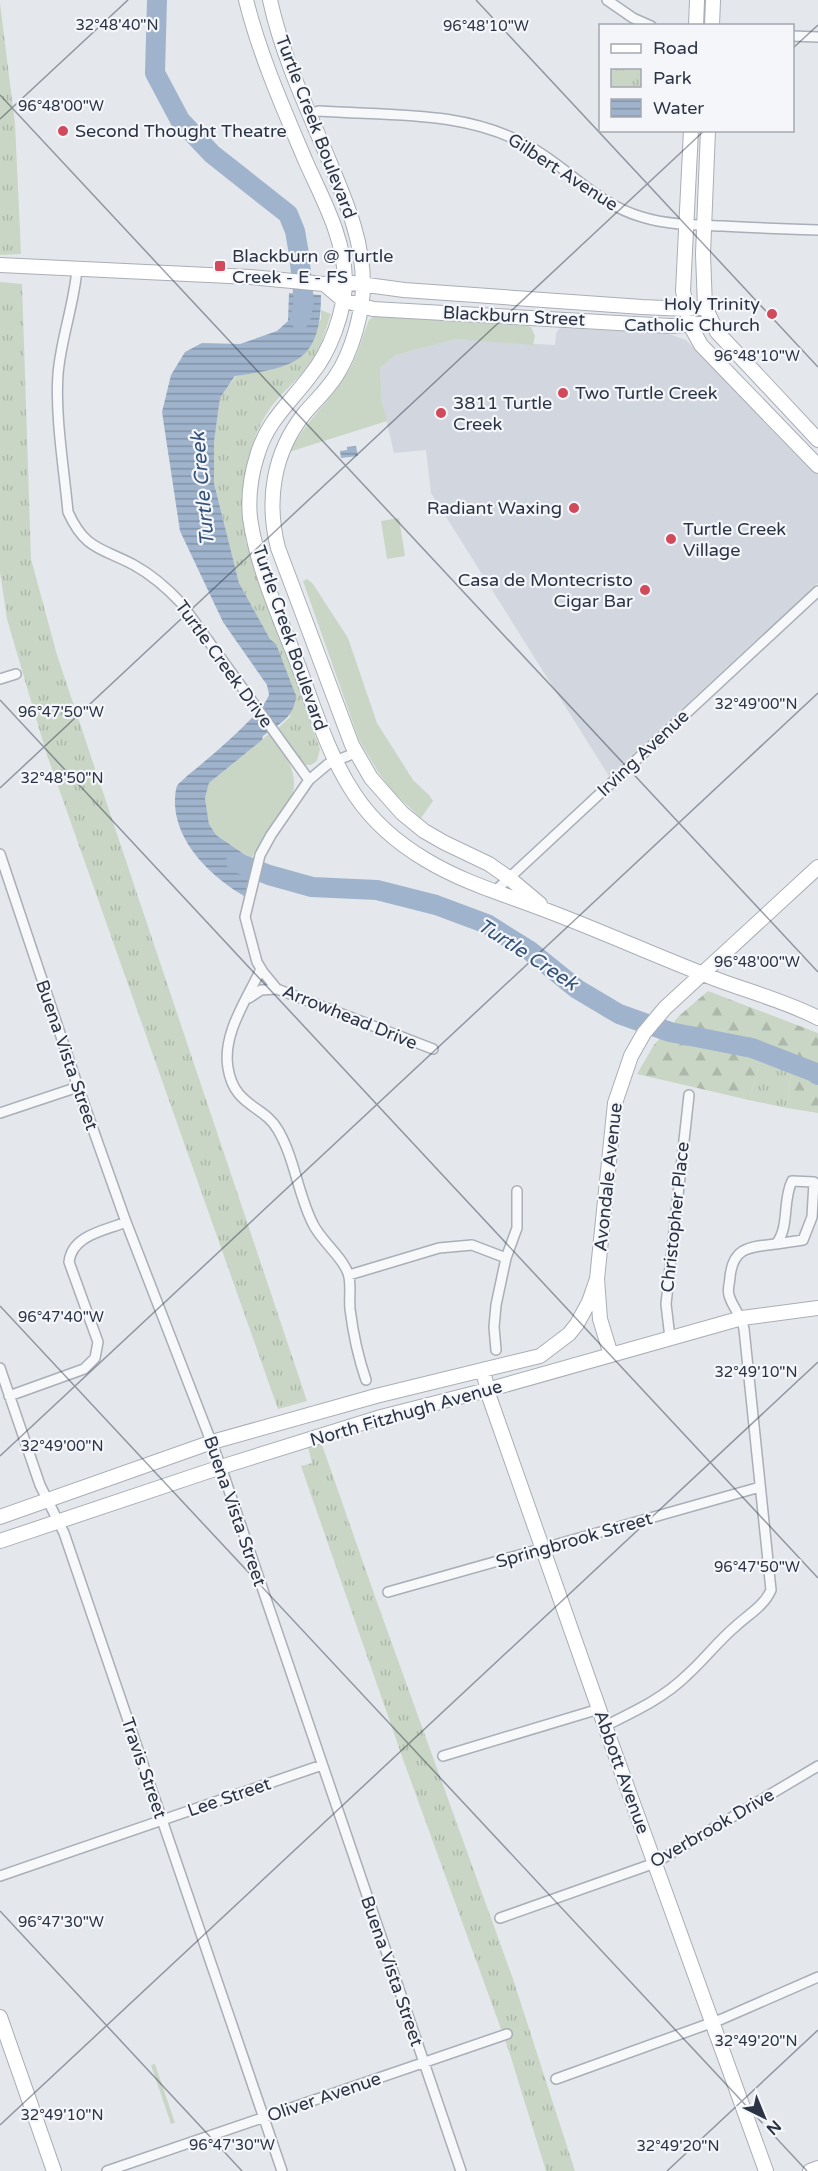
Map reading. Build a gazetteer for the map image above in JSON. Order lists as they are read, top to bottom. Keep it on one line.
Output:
{"streets":{"main road":["Turtle Creek Boulevard","Blackburn Street","Avondale Avenue","North Fitzhugh Avenue","Abbott Avenue"],"street":["Gilbert Avenue","Turtle Creek Drive","Irving Avenue","Arrowhead Drive","Buena Vista Street","Christopher Place","Springbrook Street","Travis Street","Lee Street","Overbrook Drive","Oliver Avenue"]},"crossings":[["Turtle Creek Boulevard","Gilbert Avenue"],["Turtle Creek Boulevard","Blackburn Street"],["Turtle Creek Boulevard","Irving Avenue"],["Turtle Creek Boulevard","Avondale Avenue"],["Blackburn Street","Turtle Creek Drive"],["Buena Vista Street","North Fitzhugh Avenue"],["Buena Vista Street","Lee Street"],["Buena Vista Street","Oliver Avenue"],["Avondale Avenue","North Fitzhugh Avenue"],["Christopher Place","North Fitzhugh Avenue"],["North Fitzhugh Avenue","Travis Street"],["North Fitzhugh Avenue","Abbott Avenue"],["Springbrook Street","Abbott Avenue"],["Travis Street","Lee Street"],["Travis Street","Oliver Avenue"],["Abbott Avenue","Overbrook Drive"]],"water":["Turtle Creek"],"places":{"other":["Second Thought Theatre","Holy Trinity Catholic Church","Two Turtle Creek","3811 Turtle Creek","Radiant Waxing","Turtle Creek Village","Casa de Montecristo Cigar Bar"],"transit":["Blackburn @ Turtle Creek - E - FS"]},"legend":["Road","Park","Water"],"north":"bottom right","coordinates":["32°48'40\"N","96°48'10\"W","96°48'00\"W","32°49'00\"N","96°47'50\"W","32°48'50\"N","96°47'40\"W","32°49'10\"N","96°47'30\"W","32°49'20\"N"]}
